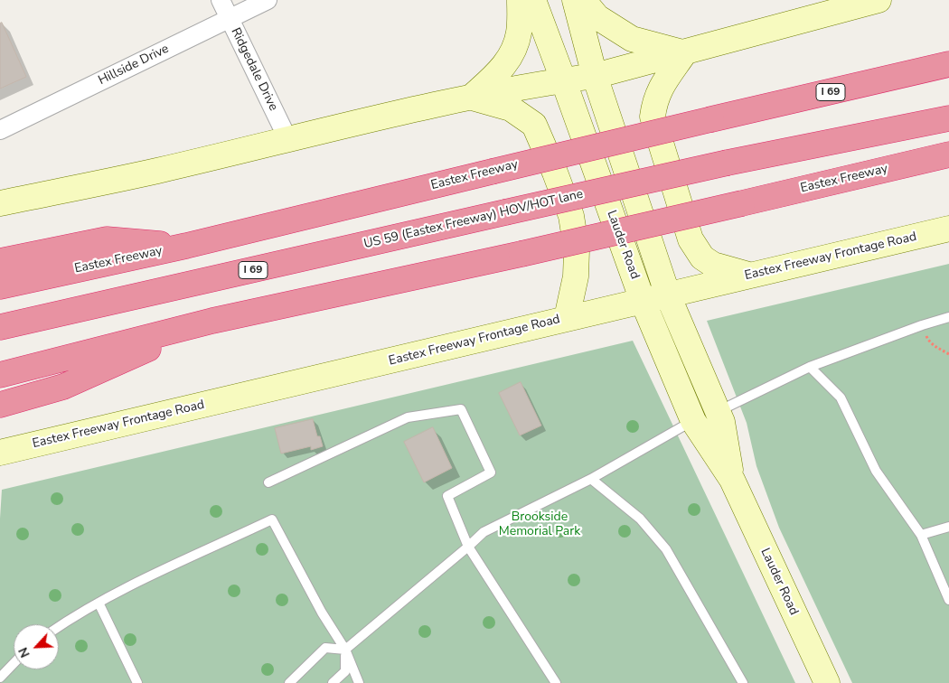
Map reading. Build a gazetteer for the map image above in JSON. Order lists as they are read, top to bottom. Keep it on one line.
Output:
{"streets":{"highway":["I 69","Eastex Freeway","US 59 (Eastex Freeway) HOV/HOT lane"],"main road":["Lauder Road","Eastex Freeway Frontage Road"],"street":["Hillside Drive","Ridgedale Drive"]},"crossings":[["Hillside Drive","Ridgedale Drive"],["Lauder Road","Eastex Freeway Frontage Road"]],"parks":["Brookside Memorial Park"],"north":"bottom left"}
